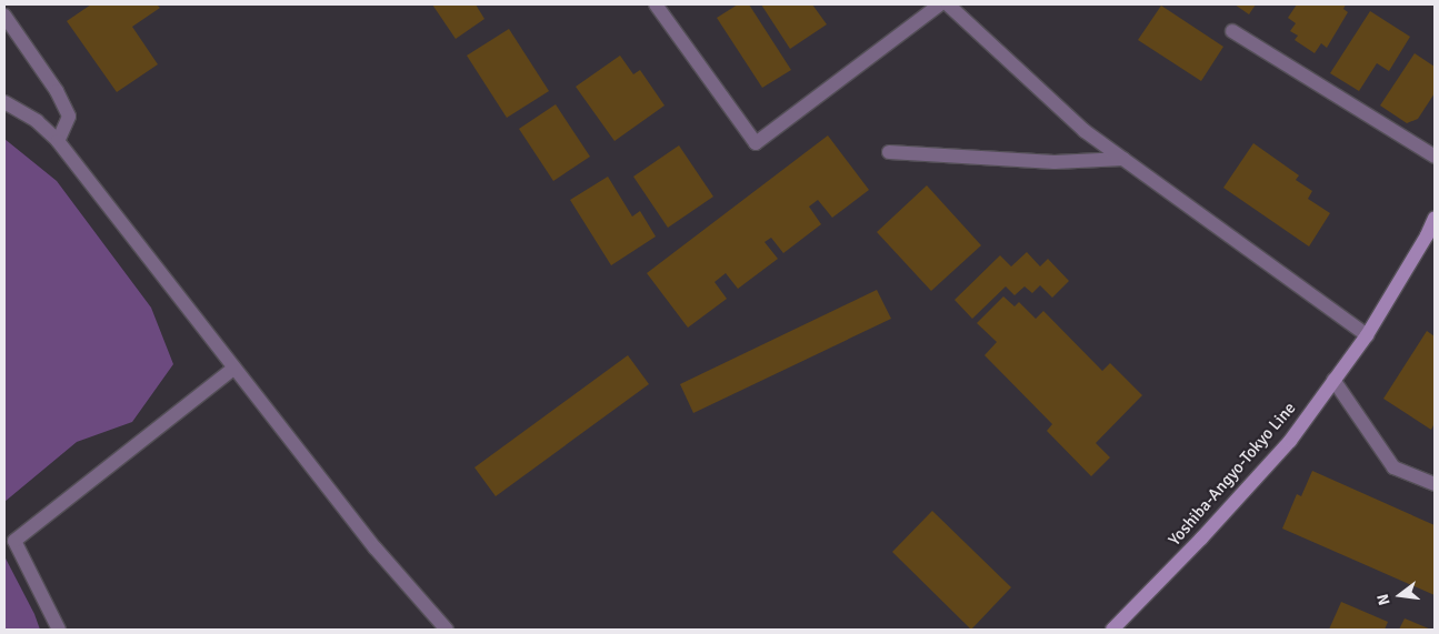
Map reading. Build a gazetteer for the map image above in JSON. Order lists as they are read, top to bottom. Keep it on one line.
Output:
{"streets":{"main road":["Yoshiba-Angyo-Tokyo Line"]},"north":"left"}
